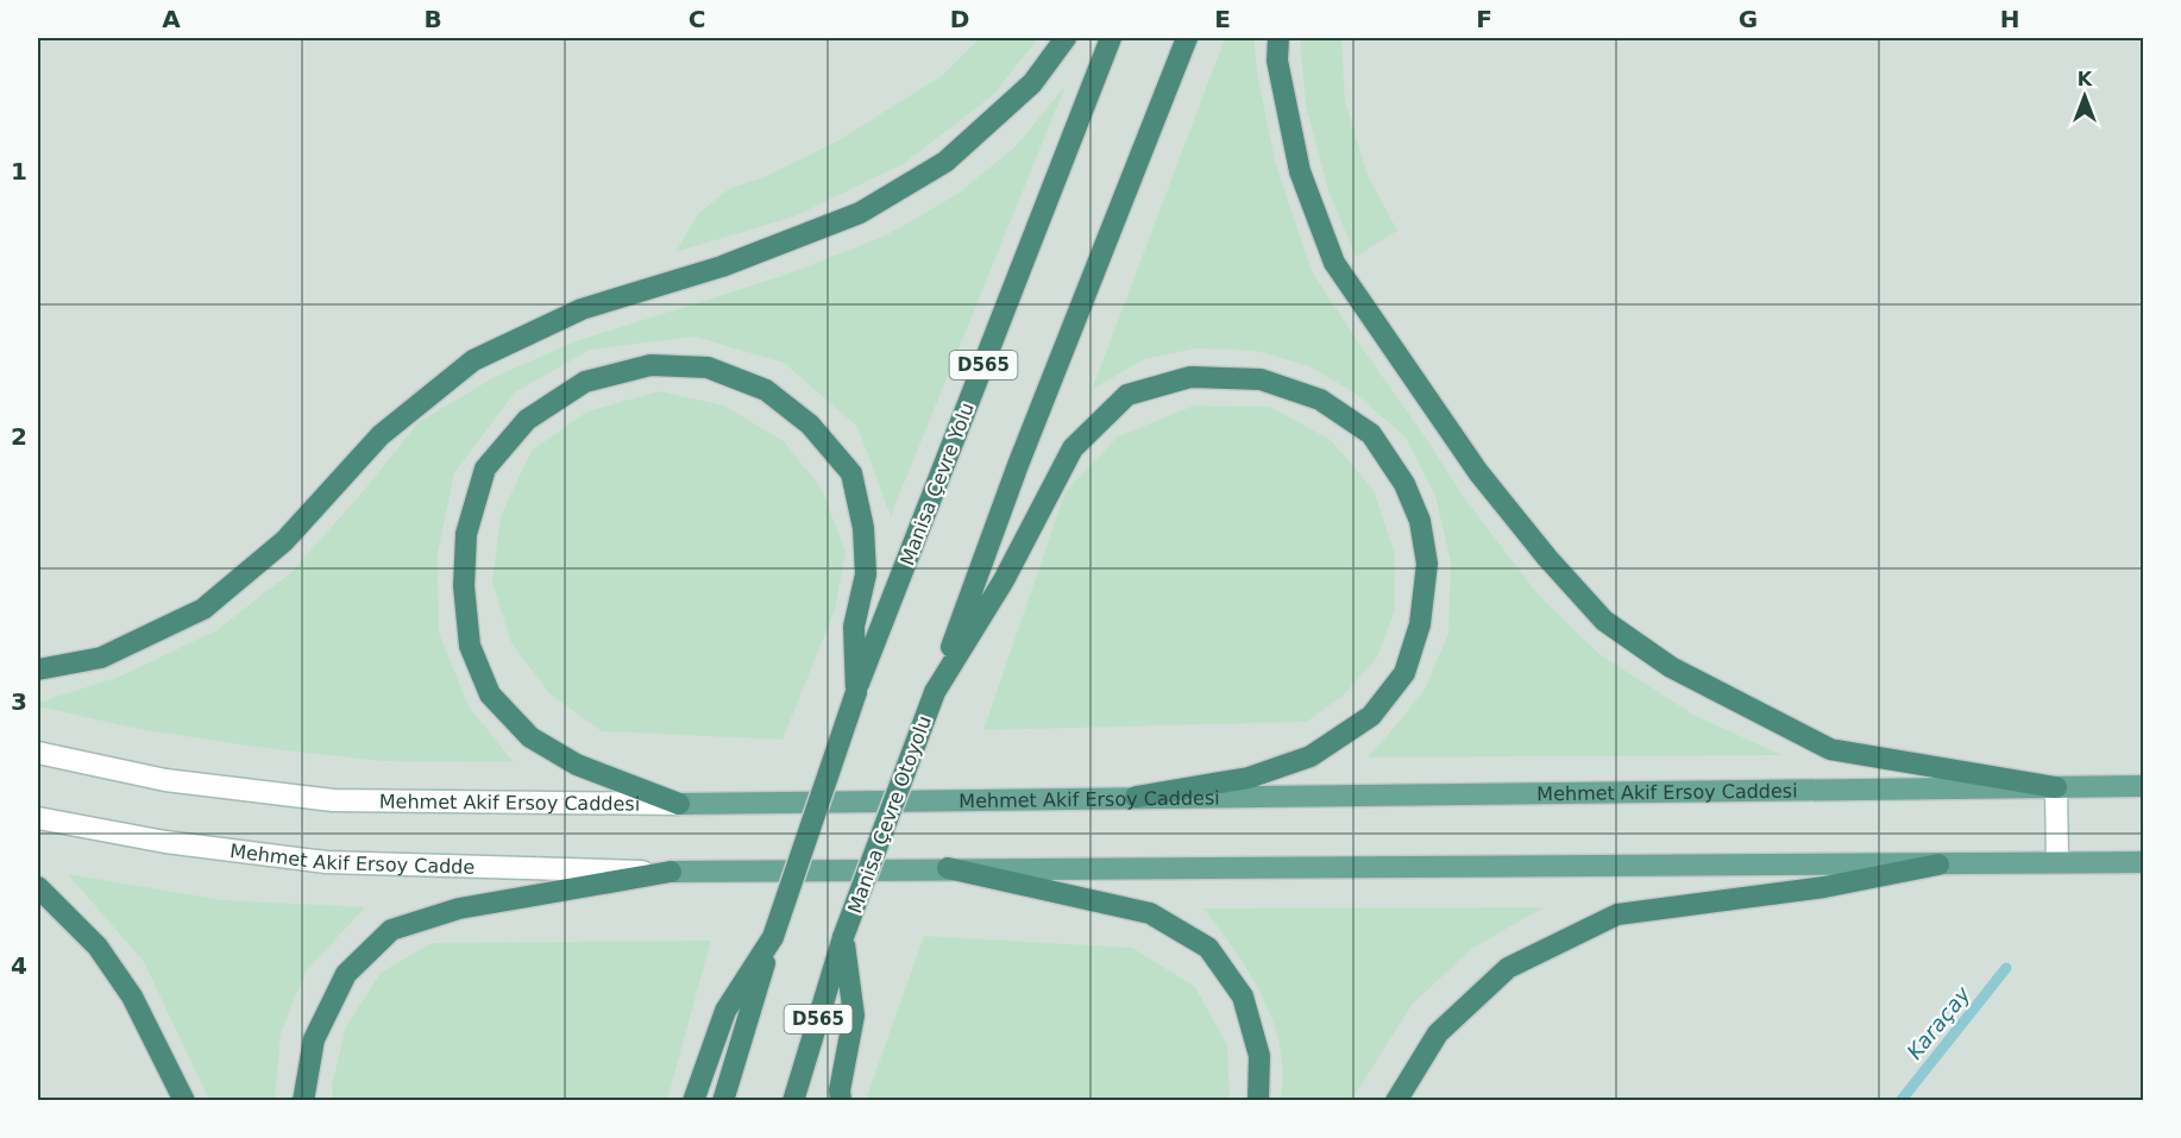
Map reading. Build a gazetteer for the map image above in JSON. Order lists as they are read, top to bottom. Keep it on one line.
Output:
{"streets":{"highway":["D565","Manisa Çevre Yolu","Manisa Çevre Otoyolu"],"main road":["Mehmet Akif Ersoy Caddesi","Mehmet Akif Ersoy Cadde"]},"crossings":[["D565","Manisa Çevre Yolu"],["D565","Manisa Çevre Otoyolu"]],"water":["Karaçay"],"north":"top","grid":{"columns":["A","B","C","D","E","F","G","H"],"rows":["1","2","3","4"]}}
